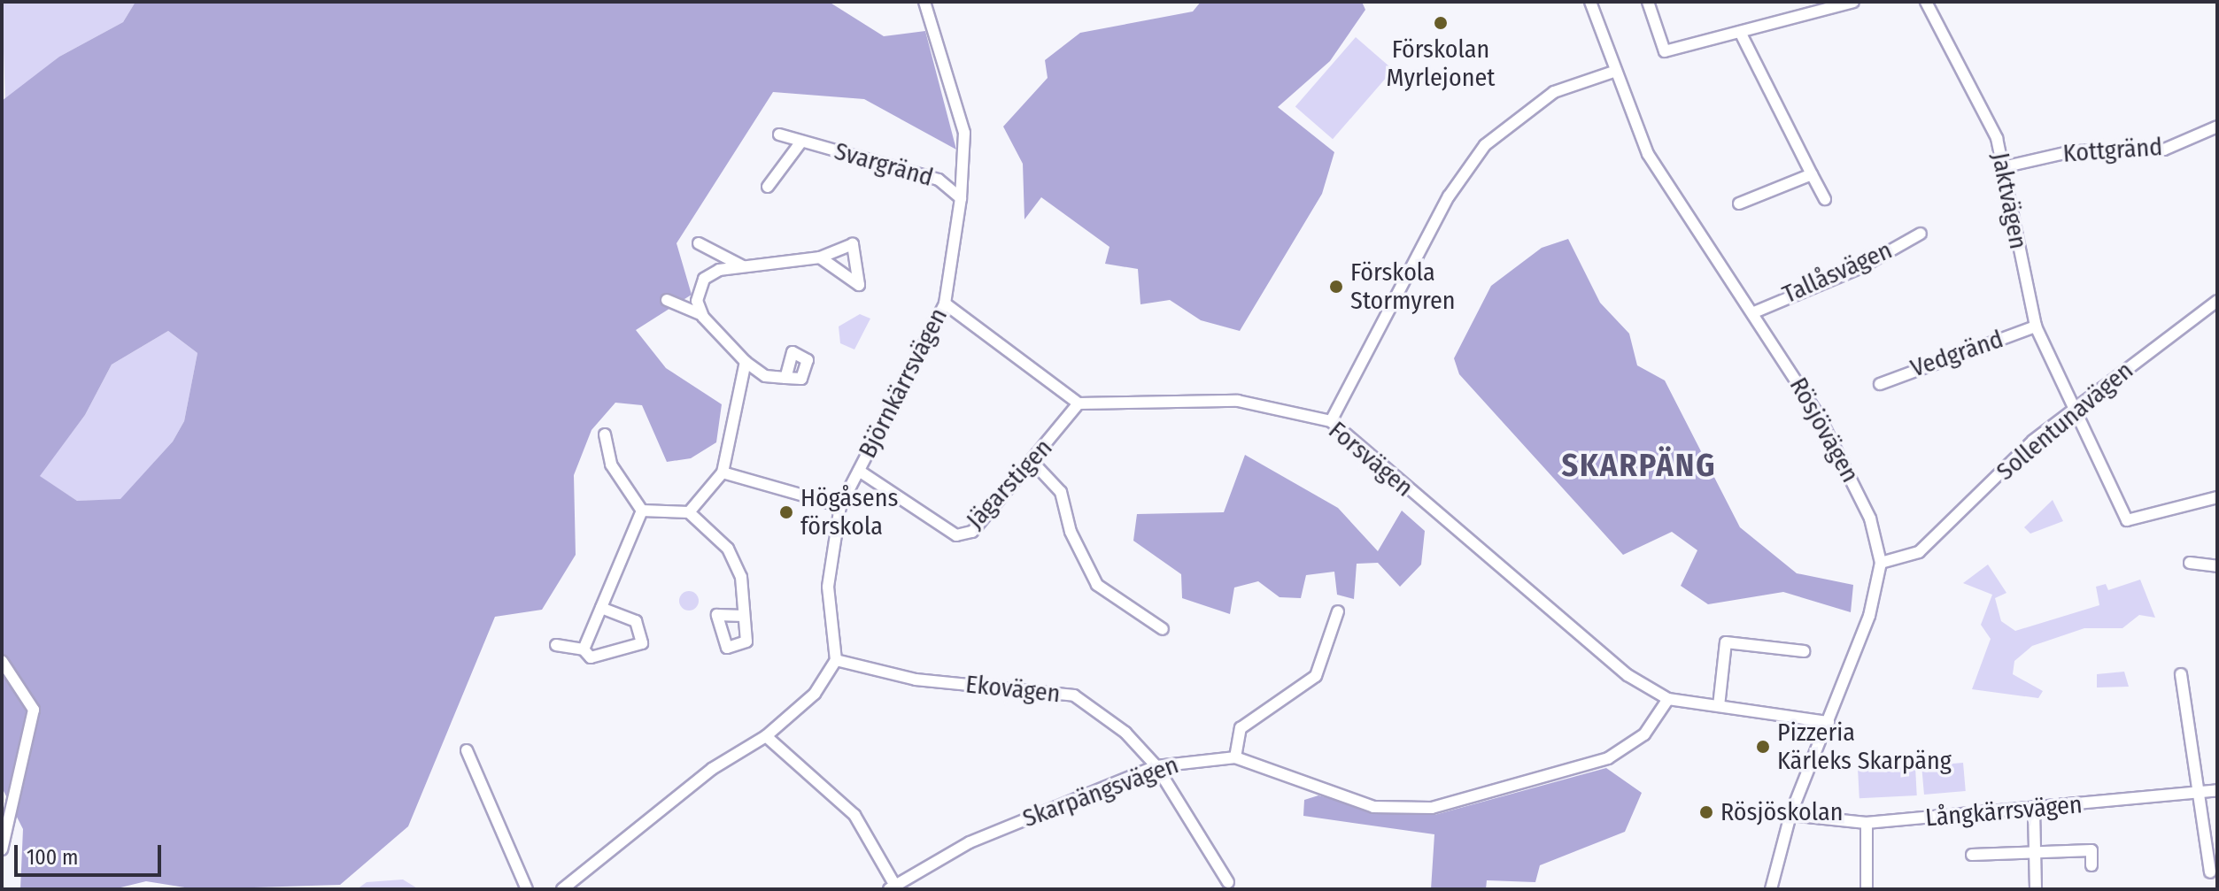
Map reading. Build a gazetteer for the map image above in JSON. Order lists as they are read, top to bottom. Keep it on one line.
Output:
{"streets":{"street":["Kottgränd","Svargränd","Jaktvägen","Tallåsvägen","Vedgränd","Björnkärrsvägen","Sollentunavägen","Rösjövägen","Forsvägen","Jägarstigen","Ekovägen","Skarpängsvägen","Långkärrsvägen"]},"crossings":[["Kottgränd","Jaktvägen"],["Svargränd","Björnkärrsvägen"],["Jaktvägen","Vedgränd"],["Jaktvägen","Sollentunavägen"],["Tallåsvägen","Rösjövägen"],["Björnkärrsvägen","Jägarstigen"],["Björnkärrsvägen","Ekovägen"],["Sollentunavägen","Rösjövägen"],["Forsvägen","Jägarstigen"],["Forsvägen","Skarpängsvägen"],["Ekovägen","Skarpängsvägen"]],"districts":["SKARPÄNG"],"places":["Förskolan Myrlejonet","Förskola Stormyren","Högåsens förskola","Pizzeria Kärleks Skarpäng","Rösjöskolan"],"scale_bar":"100 m"}
